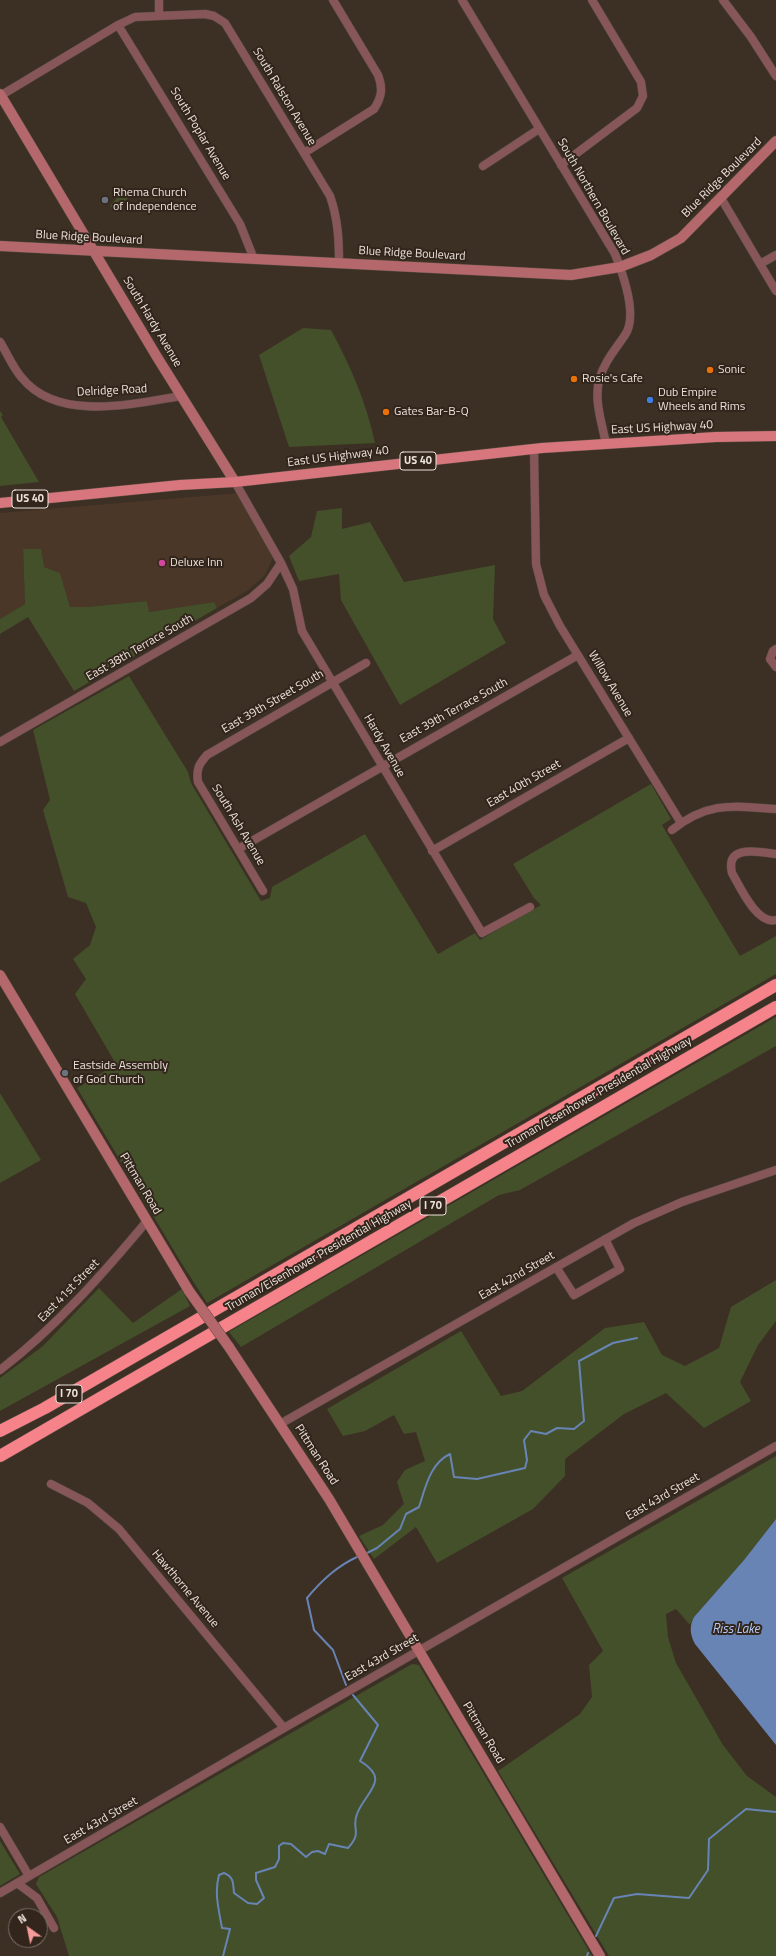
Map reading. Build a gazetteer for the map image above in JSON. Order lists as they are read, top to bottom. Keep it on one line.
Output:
{"streets":{"highway":["Truman/Eisenhower Presidential Highway","I 70"],"main road":["East US Highway 40","US 40"],"street":["South Ralston Avenue","South Poplar Avenue","Blue Ridge Boulevard","South Northern Boulevard","South Hardy Avenue","Delridge Road","East 38th Terrace South","Willow Avenue","East 39th Street South","East 39th Terrace South","Hardy Avenue","East 40th Street","South Ash Avenue","Pittman Road","East 42nd Street","East 41st Street","East 43rd Street","Hawthorne Avenue"]},"crossings":[["South Ralston Avenue","South Poplar Avenue"],["South Ralston Avenue","Blue Ridge Boulevard"],["South Ralston Avenue","South Hardy Avenue"],["South Poplar Avenue","Blue Ridge Boulevard"],["Blue Ridge Boulevard","South Northern Boulevard"],["Blue Ridge Boulevard","South Hardy Avenue"],["South Northern Boulevard","East US Highway 40"],["South Hardy Avenue","Delridge Road"],["South Hardy Avenue","East US Highway 40"],["South Hardy Avenue","East 38th Terrace South"],["South Hardy Avenue","Hardy Avenue"],["East US Highway 40","Willow Avenue"],["East 38th Terrace South","Hardy Avenue"],["Willow Avenue","East 39th Terrace South"],["Willow Avenue","East 40th Street"],["East 39th Street South","Hardy Avenue"],["East 39th Street South","South Ash Avenue"],["East 39th Terrace South","Hardy Avenue"],["East 39th Terrace South","South Ash Avenue"],["Hardy Avenue","East 40th Street"],["Pittman Road","East 42nd Street"],["Pittman Road","East 41st Street"],["Pittman Road","East 43rd Street"],["East 43rd Street","Hawthorne Avenue"]],"water":["Riss Lake"],"places":["Rhema Church of Independence","Sonic","Rosie's Cafe","Dub Empire Wheels and Rims","Gates Bar-B-Q","Deluxe Inn","Eastside Assembly of God Church"],"north":"top left"}
